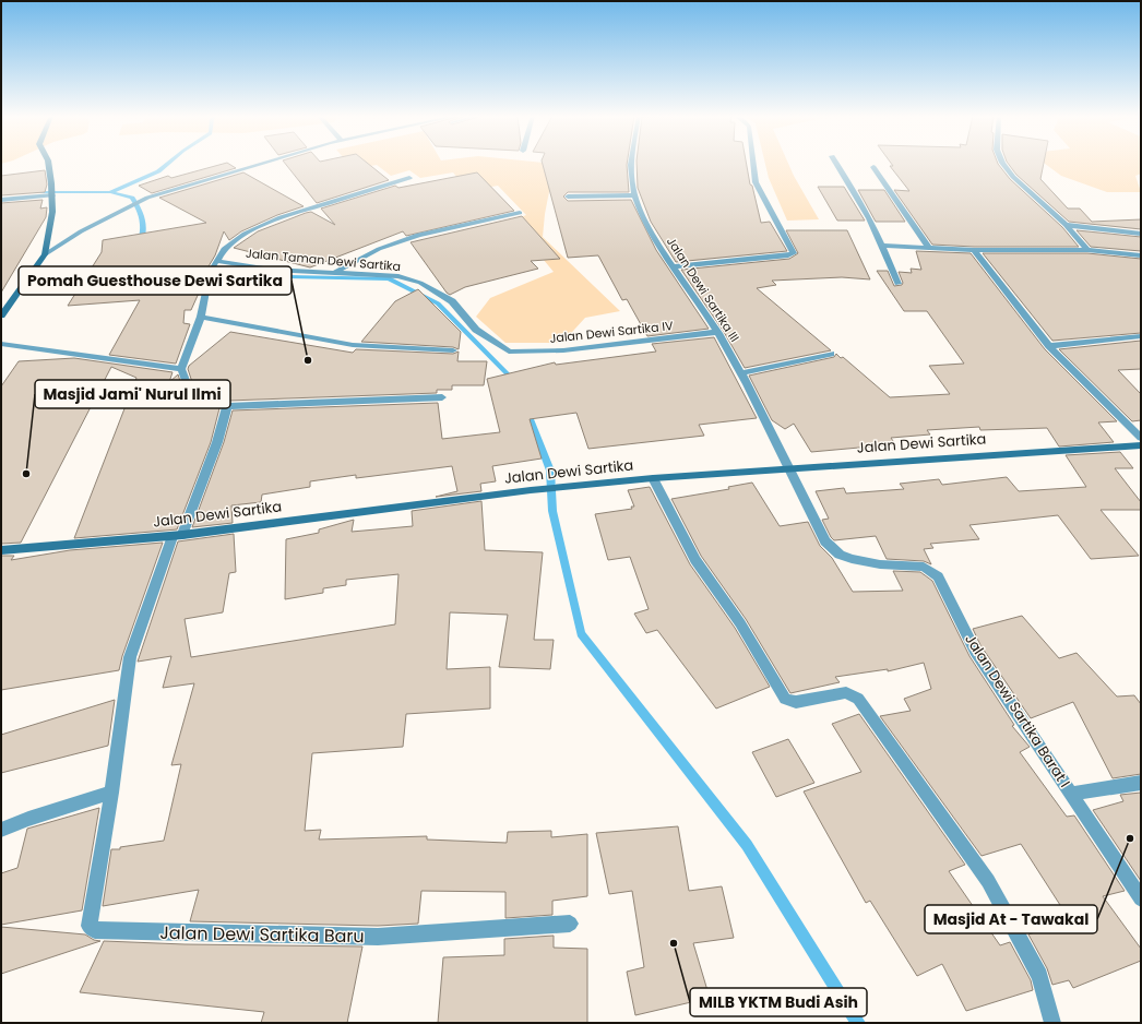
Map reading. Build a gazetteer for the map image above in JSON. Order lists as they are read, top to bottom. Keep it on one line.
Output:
{"streets":{"street":["Jalan Taman Dewi Sartika","Jalan Dewi Sartika III","Jalan Dewi Sartika IV","Jalan Dewi Sartika","Jalan Dewi Sartika Barat I","Jalan Dewi Sartika Baru"]},"crossings":[["Jalan Taman Dewi Sartika","Jalan Dewi Sartika IV"],["Jalan Dewi Sartika III","Jalan Dewi Sartika IV"],["Jalan Dewi Sartika III","Jalan Dewi Sartika"],["Jalan Dewi Sartika III","Jalan Dewi Sartika Barat I"],["Jalan Dewi Sartika","Jalan Dewi Sartika Barat I"]],"places":["Pomah Guesthouse Dewi Sartika","Masjid Jami' Nurul Ilmi","Masjid At - Tawakal","MILB YKTM Budi Asih"]}
